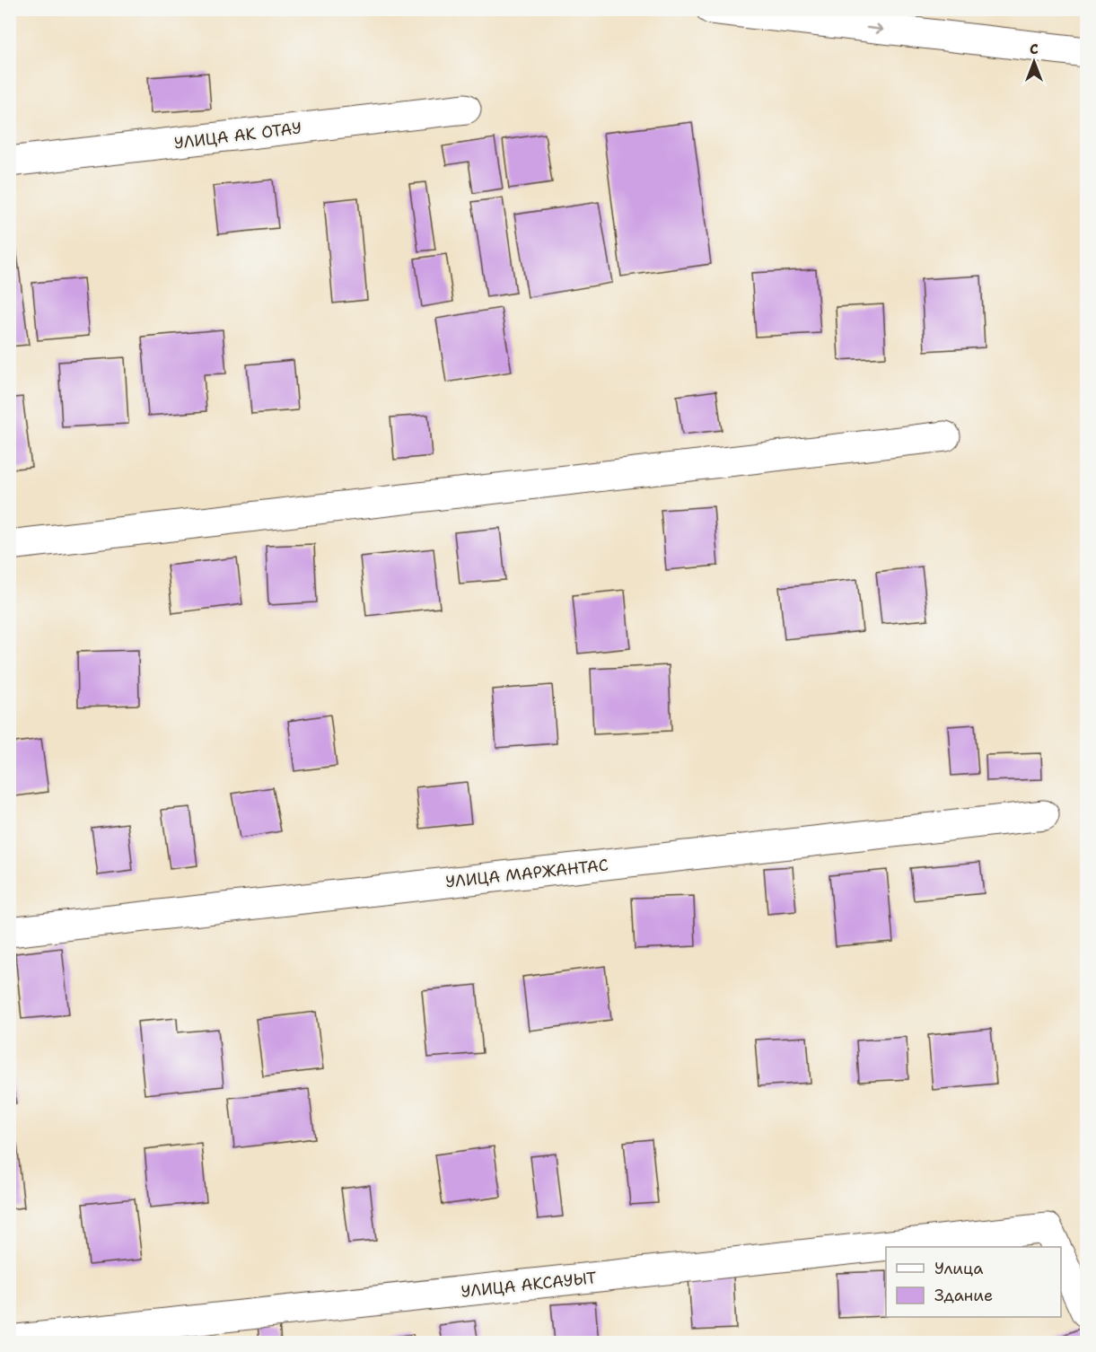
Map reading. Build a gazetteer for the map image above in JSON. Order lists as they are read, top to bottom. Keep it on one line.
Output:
{"streets":{"street":["УЛИЦА АК ОТАУ","УЛИЦА МАРЖАНТАС","УЛИЦА АКСАУЫТ"]},"legend":["Улица","Здание"],"north":"top"}
